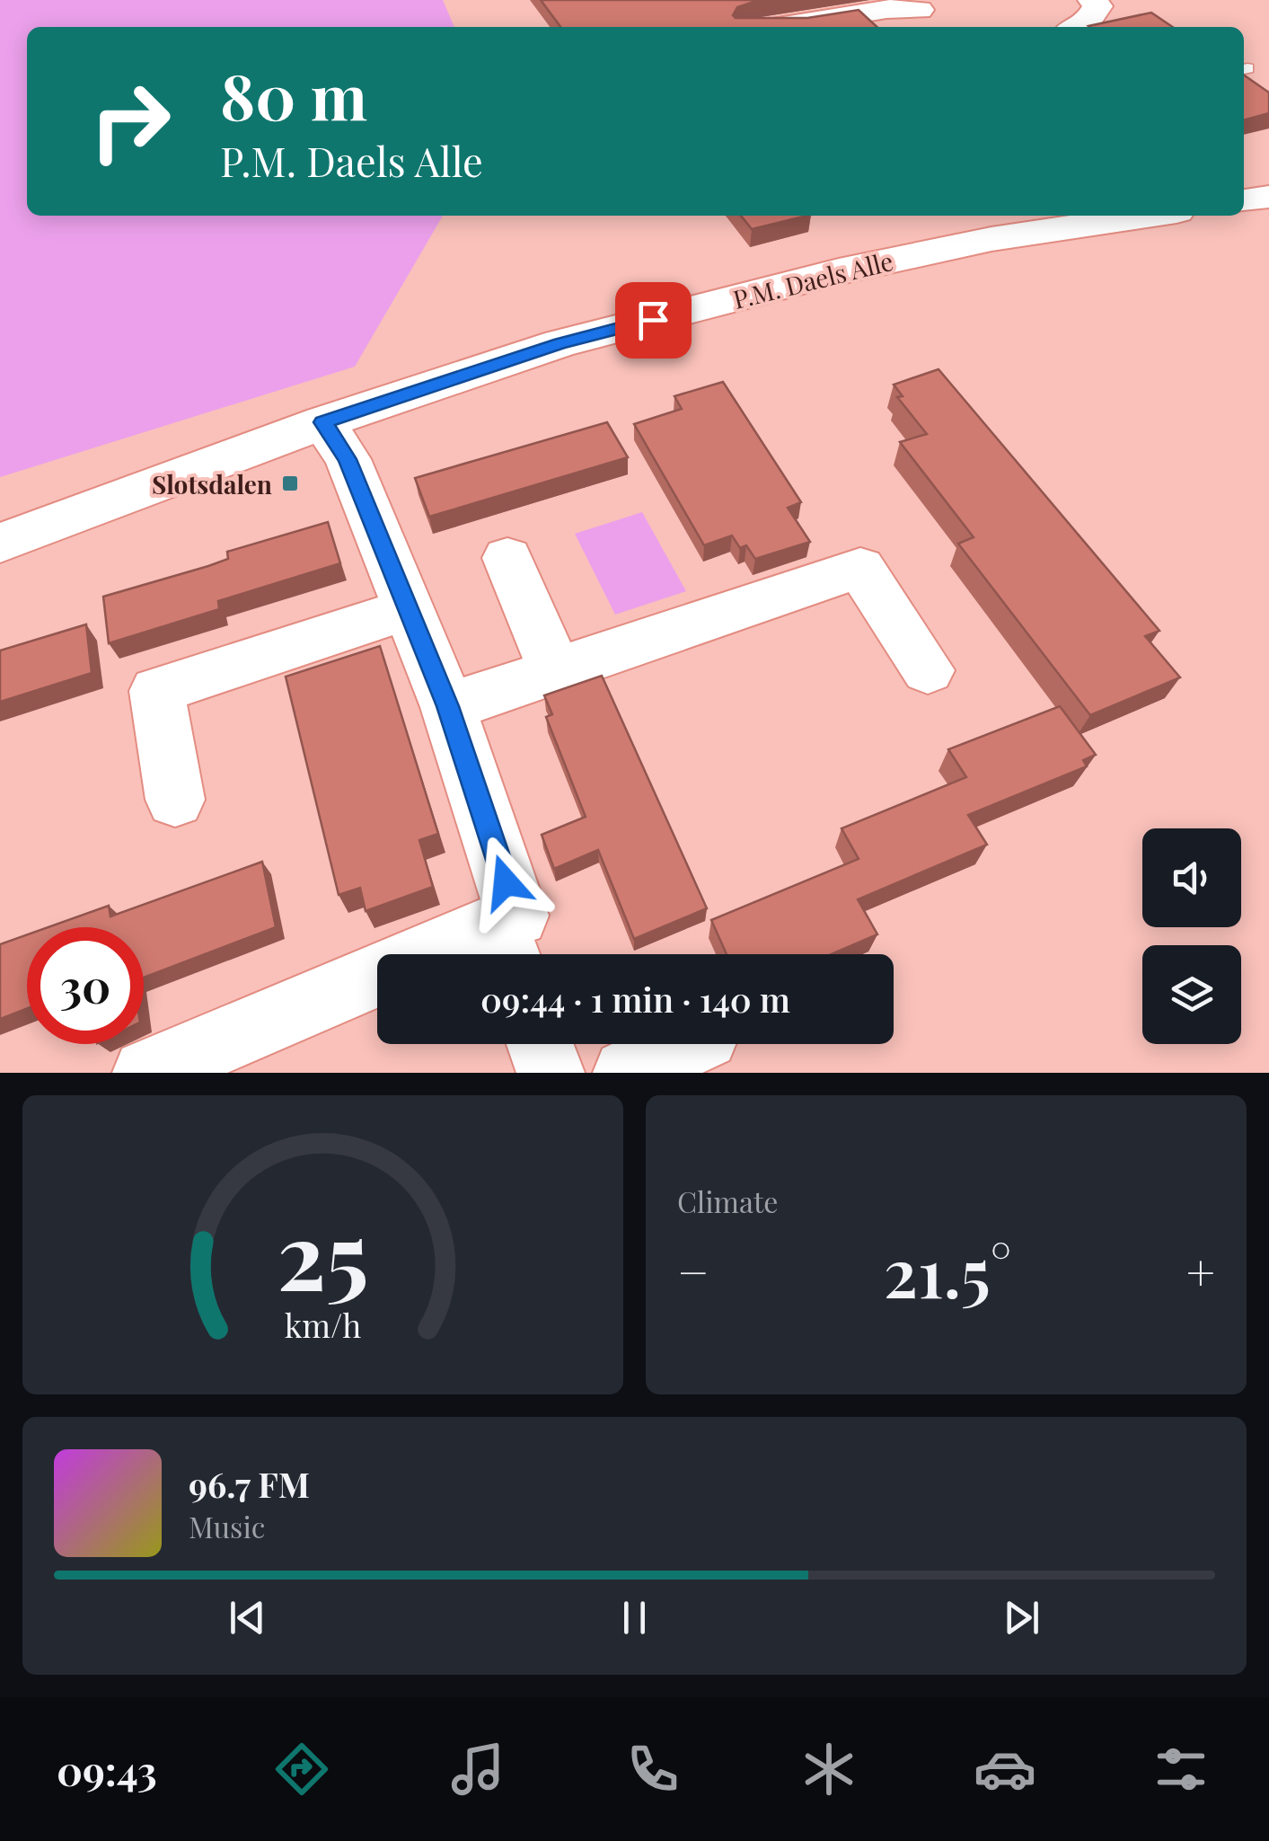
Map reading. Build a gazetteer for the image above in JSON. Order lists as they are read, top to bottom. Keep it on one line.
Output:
{"streets":{"street":["P.M. Daels Alle"]},"places":{"transit":["Slotsdalen"]},"page":{"turn":["80 m","P.M. Daels Alle"],"limit":"30","trip":"09:44 · 1 min · 140 m","tile":"Climate","heat":["−","21.5°","+"],"song":["96.7 FM","Music"],"tabs":"09:43","gauge":["25","km/h"]}}
